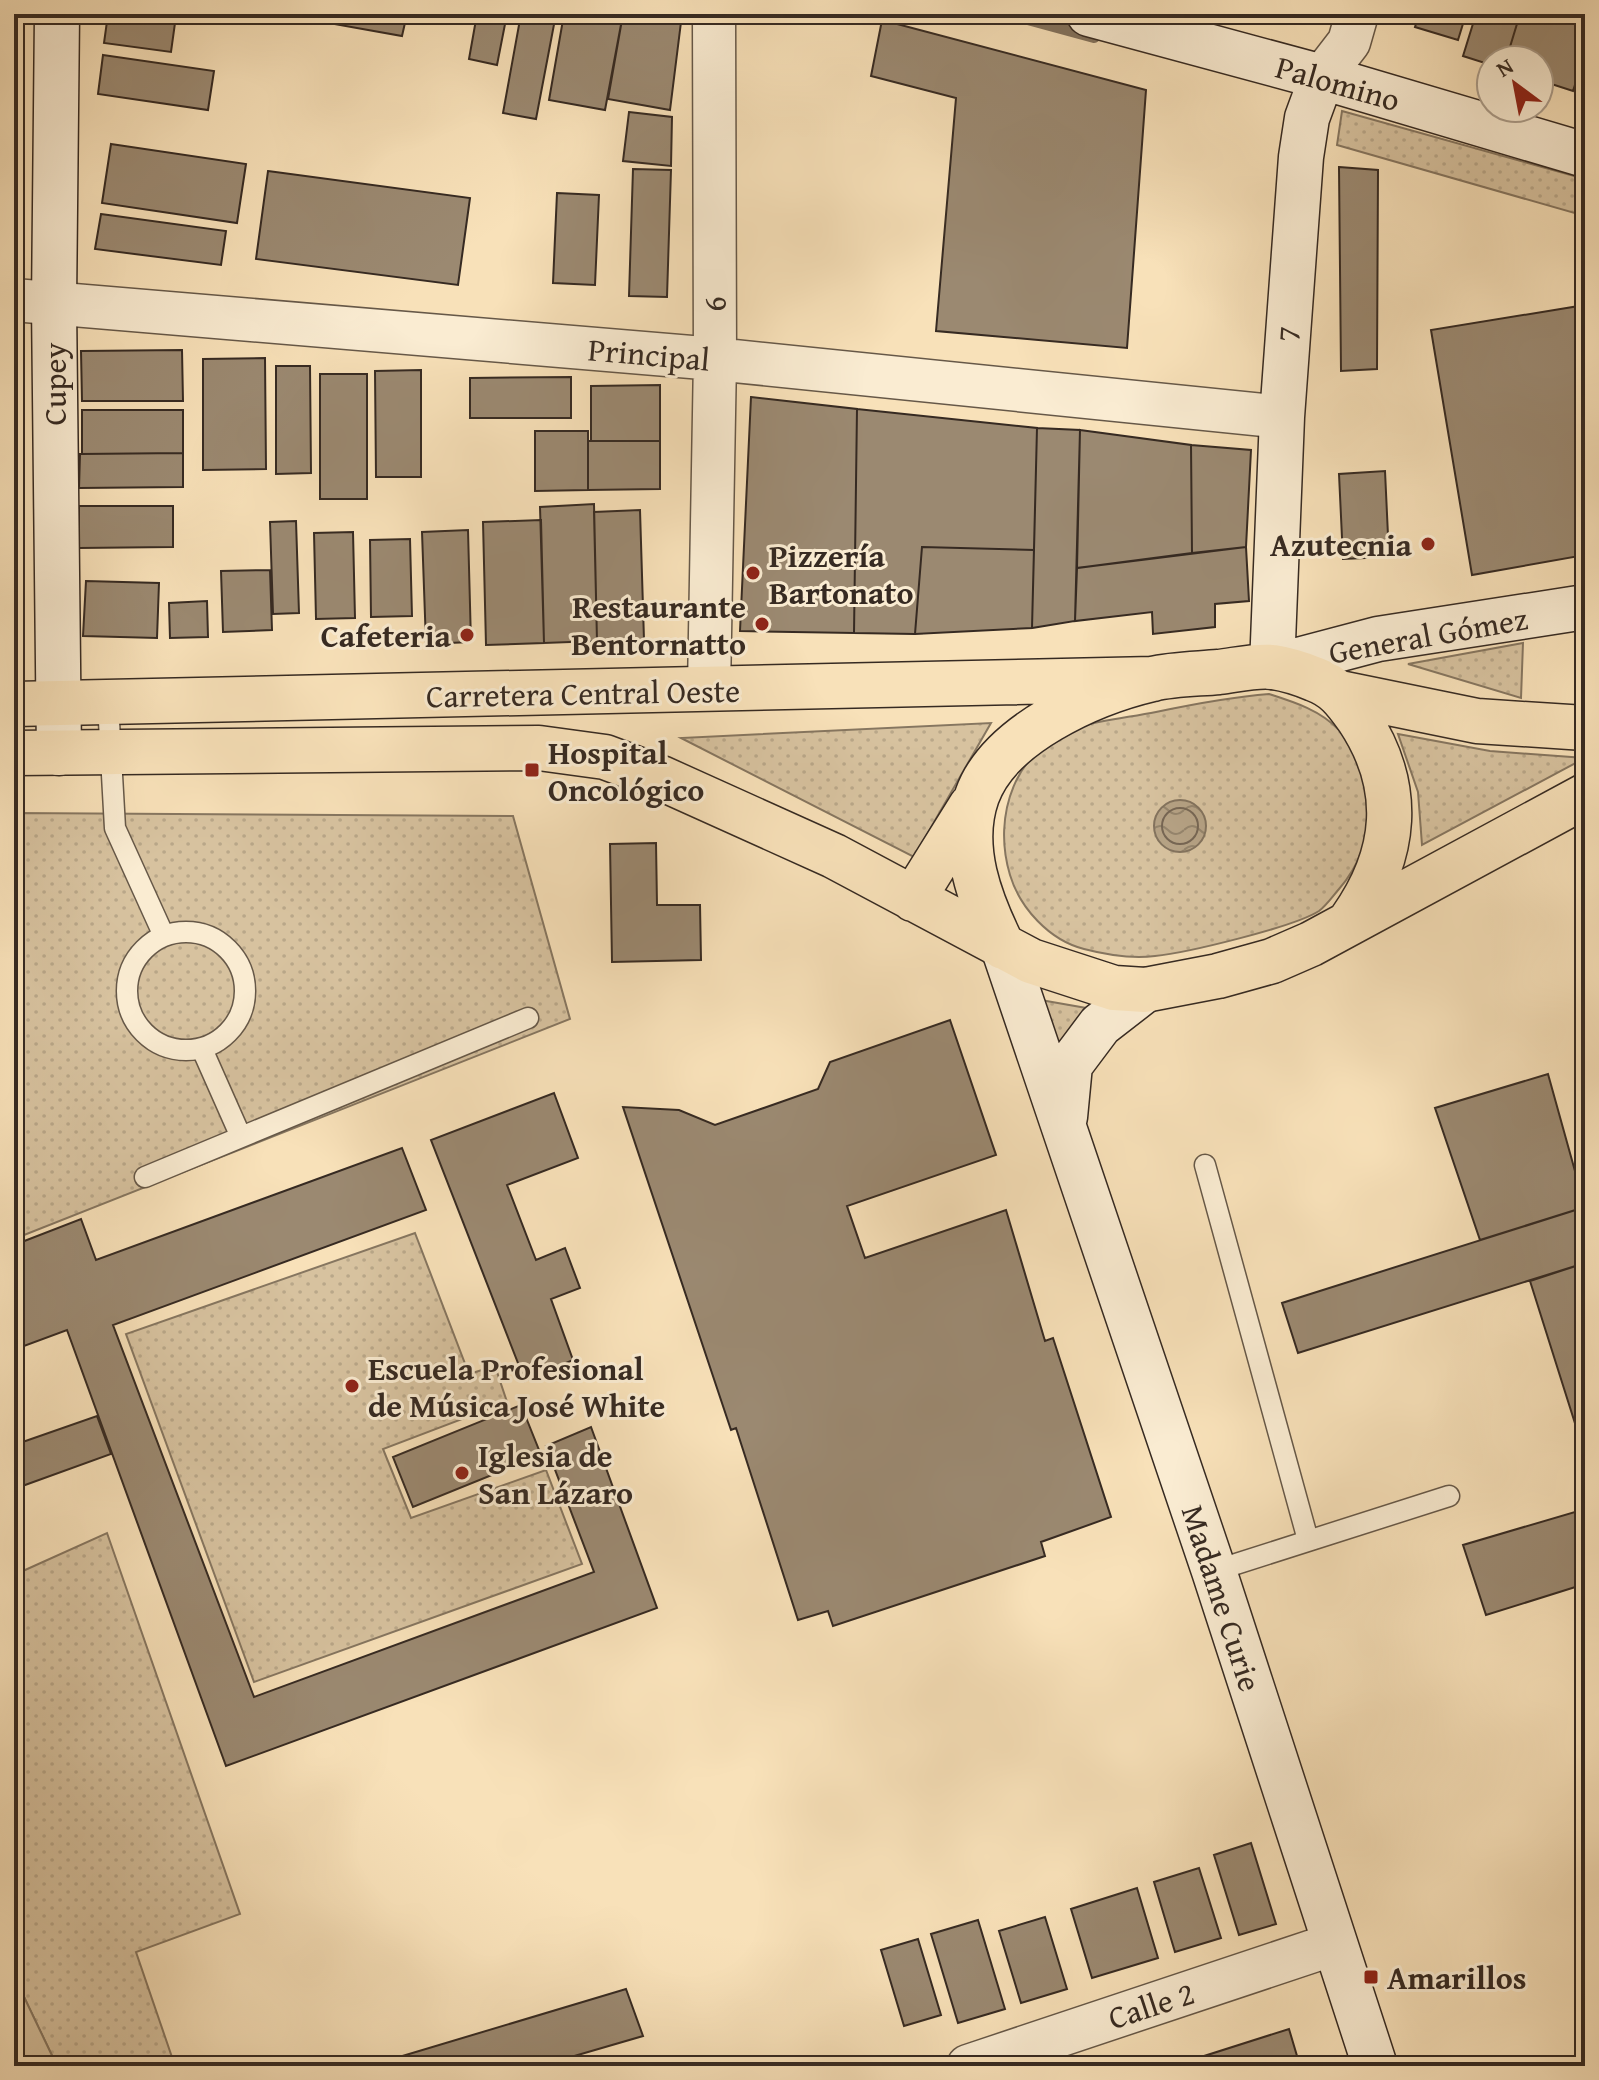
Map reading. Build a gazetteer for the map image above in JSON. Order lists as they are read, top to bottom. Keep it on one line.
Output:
{"streets":{"main road":["Carretera Central Oeste"],"street":["Palomino","6","7","Principal","Cupey","General Gómez","Madame Curie","Calle 2"]},"crossings":[["Palomino","7"],["6","Principal"],["6","Carretera Central Oeste"],["7","Principal"],["7","General Gómez"],["Principal","Cupey"],["Cupey","Carretera Central Oeste"],["Carretera Central Oeste","Madame Curie"],["Madame Curie","Calle 2"]],"places":{"other":["Azutecnia","Pizzería Bartonato","Restaurante Bentornatto","Cafeteria","Escuela Profesional de Música José White","Iglesia de San Lázaro"],"transit":["Hospital Oncológico","Amarillos"]},"north":"top left"}
